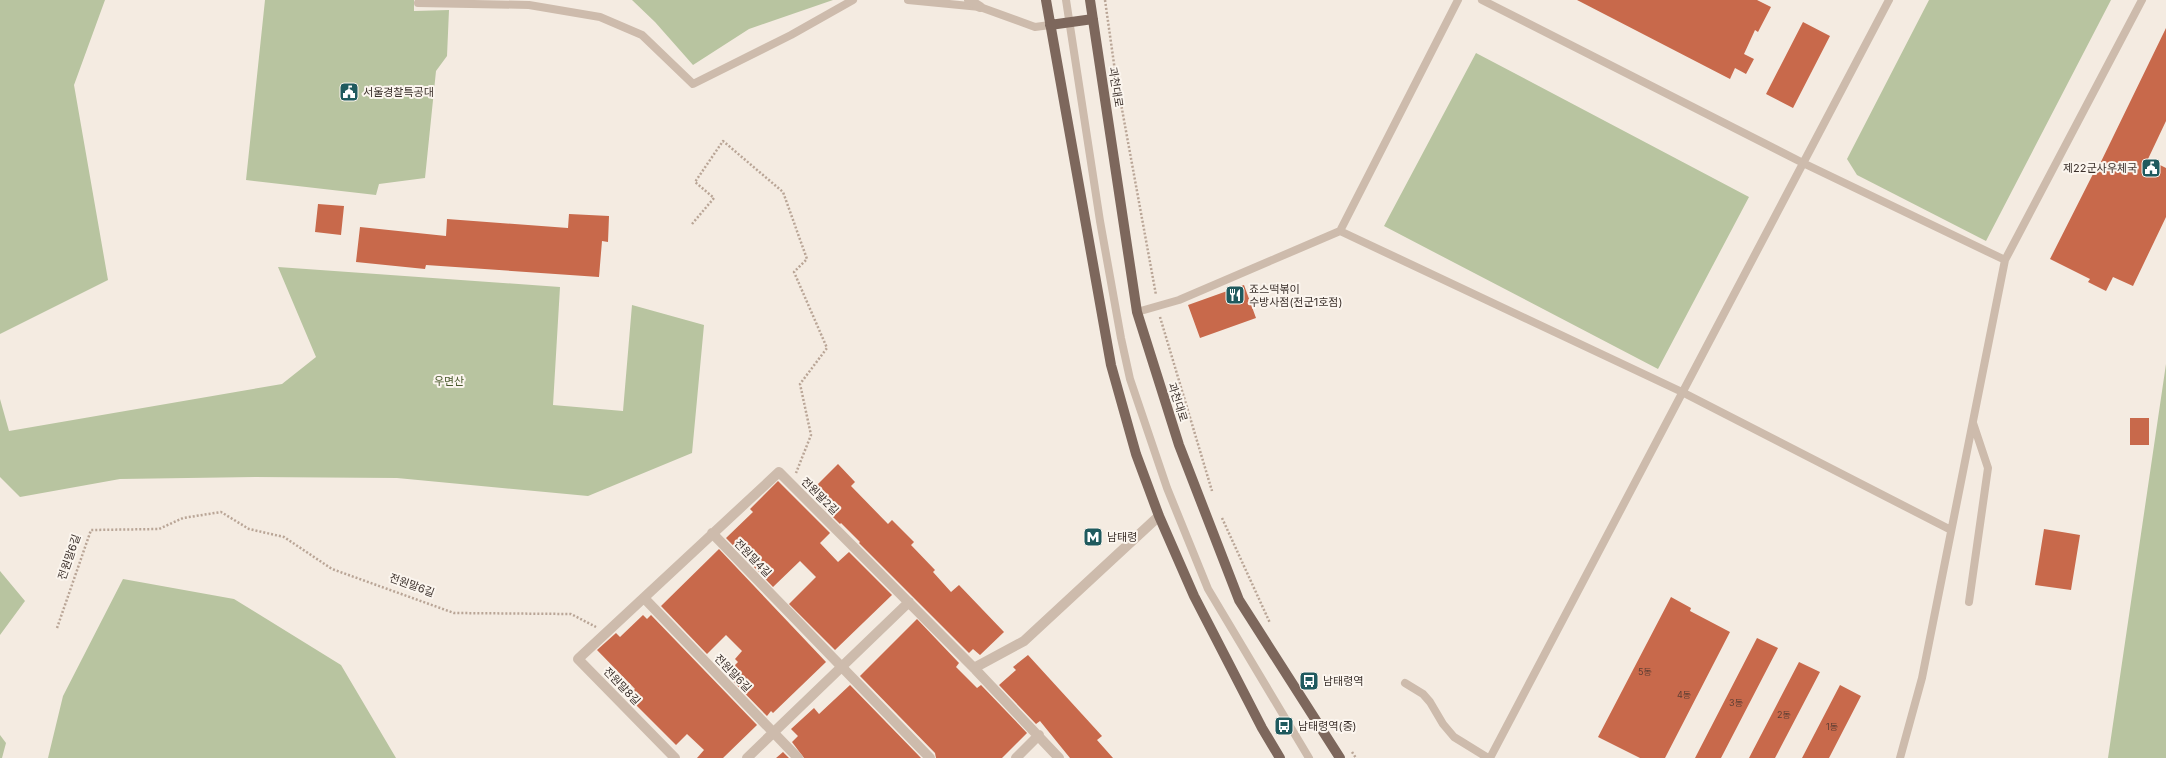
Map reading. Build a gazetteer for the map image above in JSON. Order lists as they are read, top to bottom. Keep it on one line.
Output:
{"streets":{"main road":["과천대로"],"street":["전원말2길","전원말6길","전원말4길","전원말8길"]},"crossings":[["전원말2길","전원말4길"],["전원말6길","전원말8길"]],"parks":["우면산"],"places":{"public building":["서울경찰특공대","제22군사우체국"],"restaurant":["죠스떡볶이 수방사점(전군1호점)"],"metro station":["남태령"],"bus stop":["남태령역","남태령역(중)"]},"house_numbers":["5동","4동","3동","2동","1동"]}
